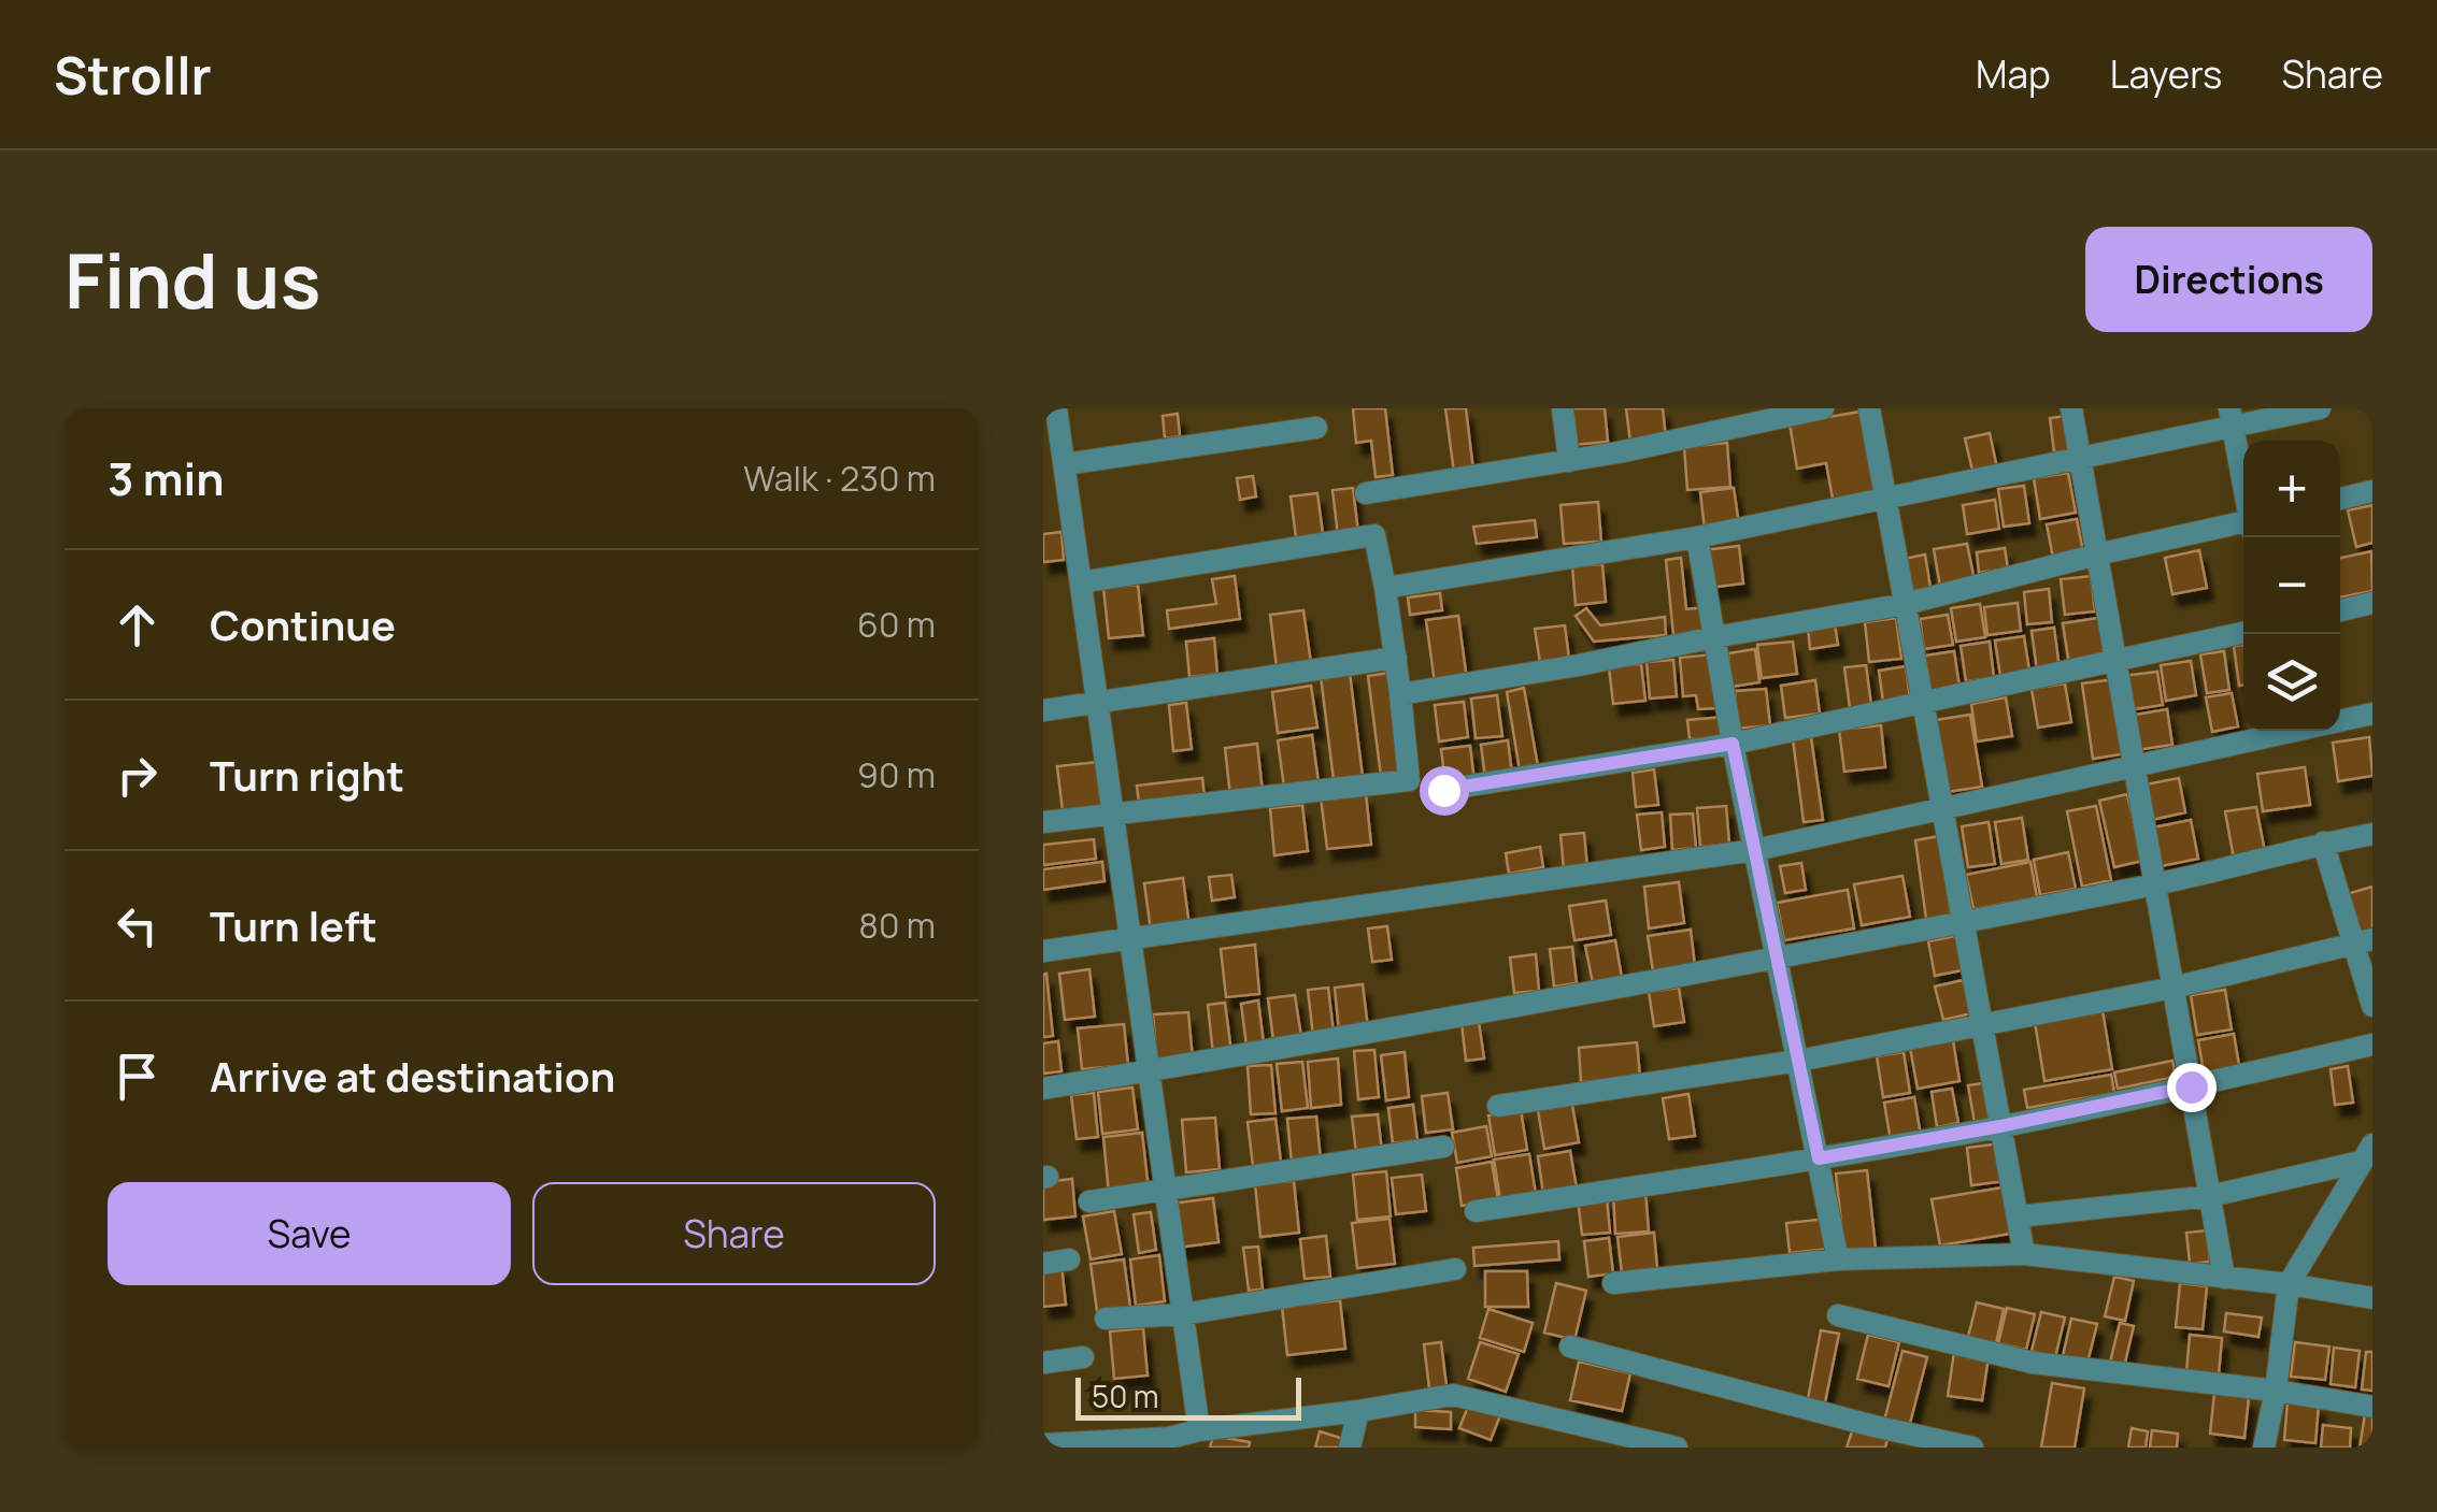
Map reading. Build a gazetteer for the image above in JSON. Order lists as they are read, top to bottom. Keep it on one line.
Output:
{"scale_bar":"50 m","page":{"header":"Strollr","nav":["Map","Layers","Share"],"buttons":["Directions",["Save","Share"]],"title":"Find us","heading":["3 min","Walk · 230 m"],"map_buttons":["+","−"],"list":[["Continue","60 m"],["Turn right","90 m"],["Turn left","80 m"],"Arrive at destination"],"scale":"50 m"}}
